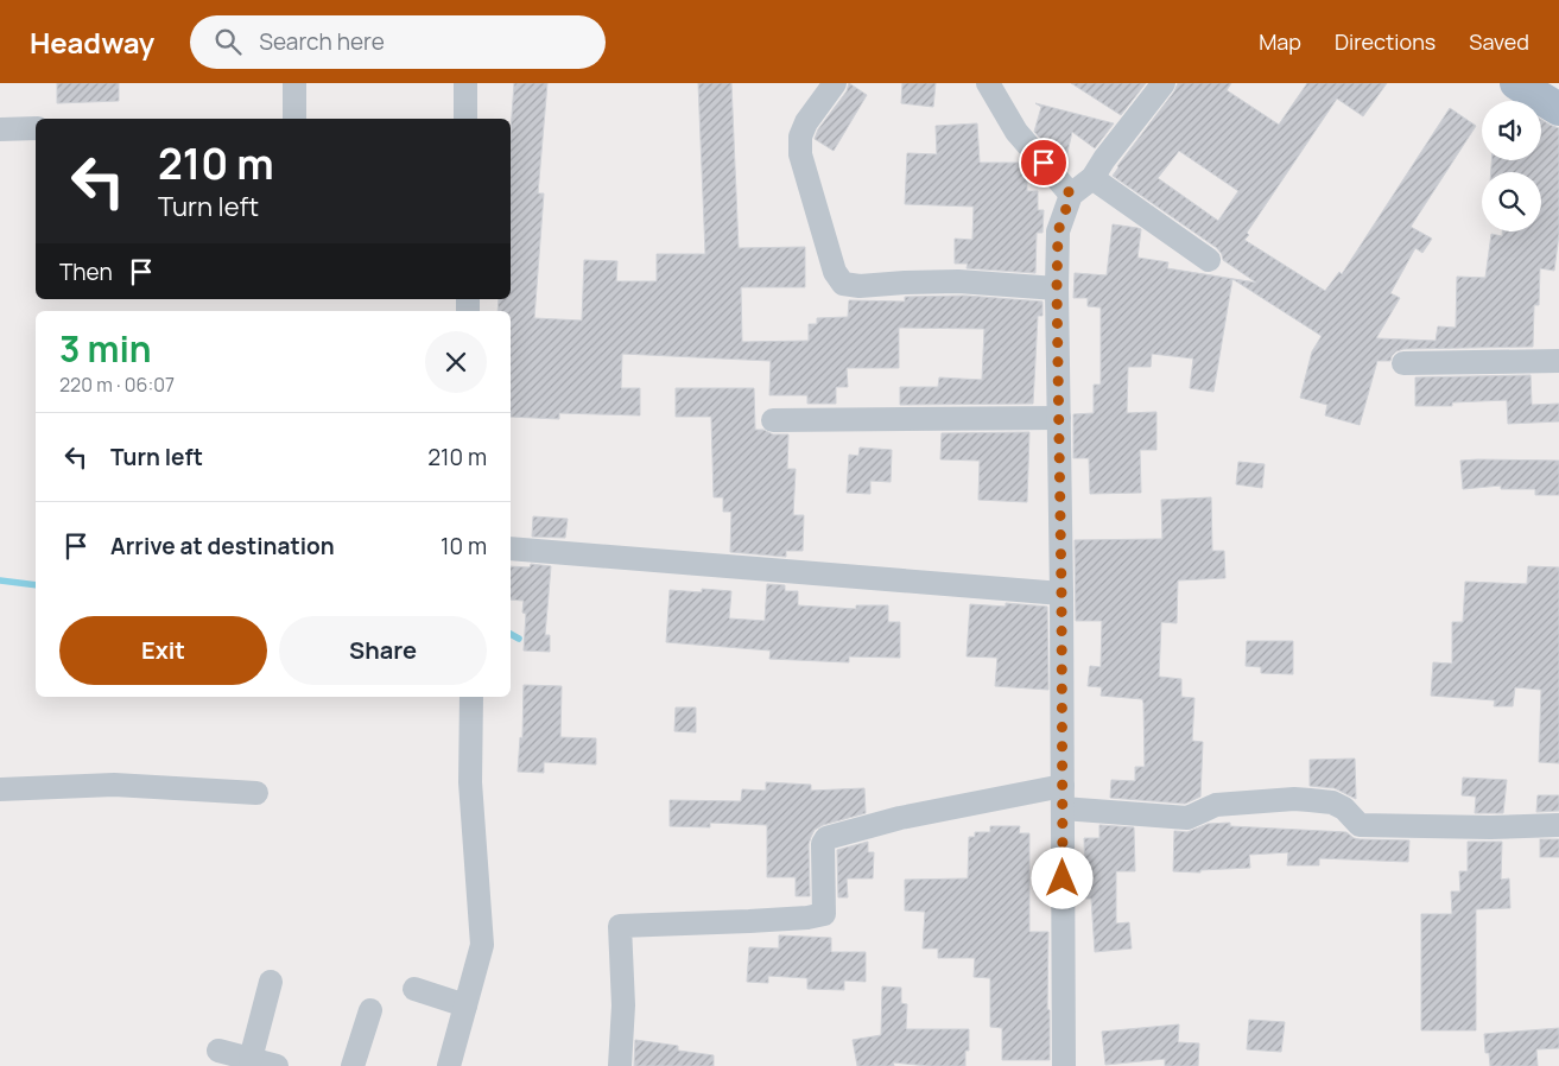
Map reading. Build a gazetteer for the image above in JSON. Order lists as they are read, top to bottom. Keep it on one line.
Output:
{"page":{"header":"Headway","search":"Search here","nav":["Map","Directions","Saved"],"turn":["210 m","Turn left"],"then":"Then","heading":["3 min","220 m · 06:07"],"list":[{"name":"Turn left","value":"210 m"},{"name":"Arrive at destination","value":"10 m"}],"buttons":["Exit","Share"]}}
